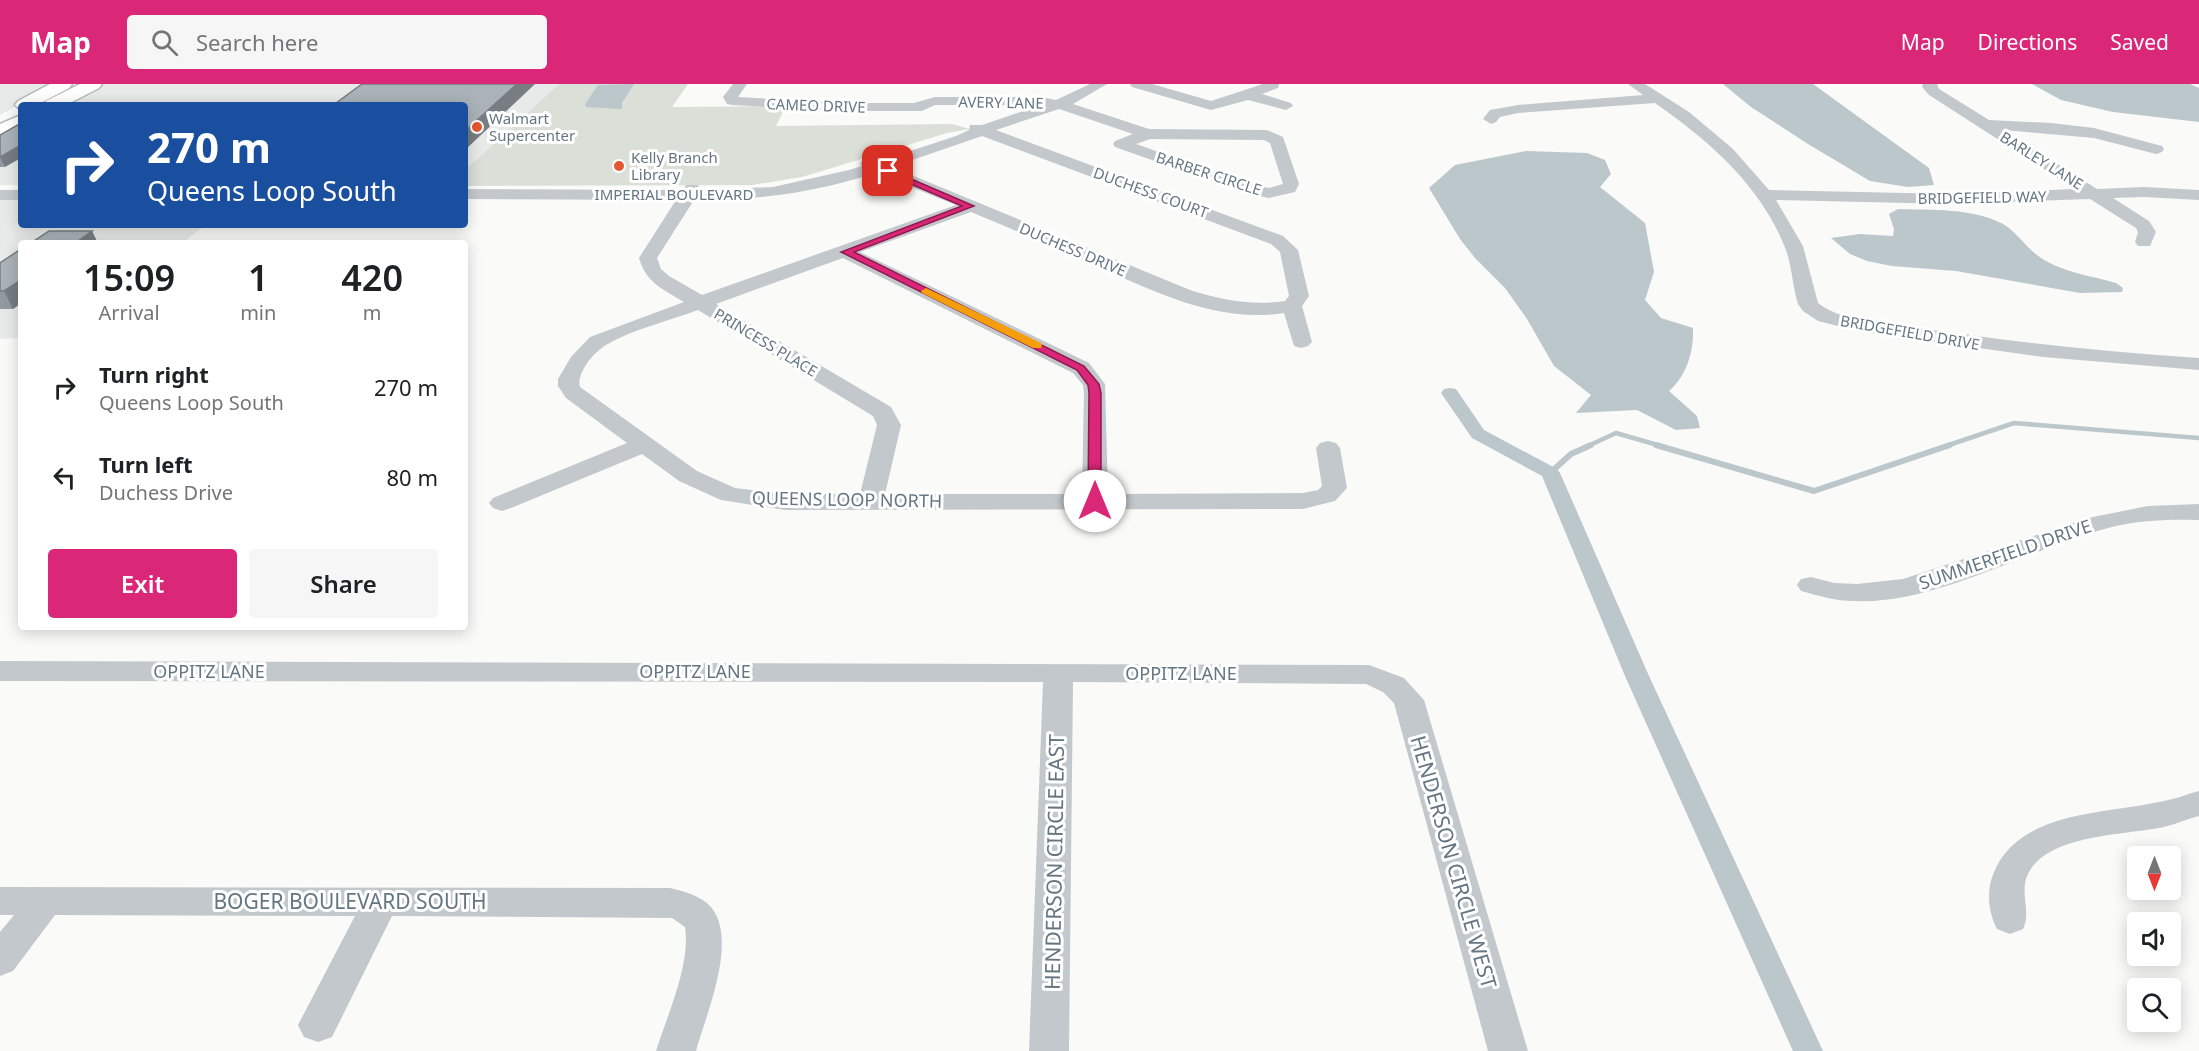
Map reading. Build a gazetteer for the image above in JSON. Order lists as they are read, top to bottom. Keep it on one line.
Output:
{"streets":{"street":["AVERY LANE","CAMEO DRIVE","BARLEY LANE","BARBER CIRCLE","DUCHESS COURT","IMPERIAL BOULEVARD","BRIDGEFIELD WAY","DUCHESS DRIVE","BRIDGEFIELD DRIVE","PRINCESS PLACE","QUEENS LOOP NORTH","SUMMERFIELD DRIVE","OPPITZ LANE","HENDERSON CIRCLE EAST","HENDERSON CIRCLE WEST","BOGER BOULEVARD SOUTH"]},"crossings":[["AVERY LANE","CAMEO DRIVE"],["AVERY LANE","BARBER CIRCLE"],["AVERY LANE","DUCHESS COURT"],["AVERY LANE","IMPERIAL BOULEVARD"],["CAMEO DRIVE","DUCHESS COURT"],["BARLEY LANE","BRIDGEFIELD WAY"],["DUCHESS COURT","IMPERIAL BOULEVARD"],["DUCHESS COURT","DUCHESS DRIVE"],["IMPERIAL BOULEVARD","DUCHESS DRIVE"],["IMPERIAL BOULEVARD","PRINCESS PLACE"],["BRIDGEFIELD WAY","BRIDGEFIELD DRIVE"],["DUCHESS DRIVE","QUEENS LOOP NORTH"],["PRINCESS PLACE","QUEENS LOOP NORTH"],["OPPITZ LANE","HENDERSON CIRCLE EAST"],["OPPITZ LANE","HENDERSON CIRCLE WEST"]],"places":["Walmart Supercenter","Kelly Branch Library"],"north":"bottom","page":{"header":"Map","search":"Search here","nav":["Map","Directions","Saved"],"turn":["270 m","Queens Loop South"],"eta":["15:09","Arrival","1","min","420","m"],"list":[{"name":"Turn right","note":"Queens Loop South","value":"270 m"},{"name":"Turn left","note":"Duchess Drive","value":"80 m"}],"buttons":["Exit","Share"]}}
